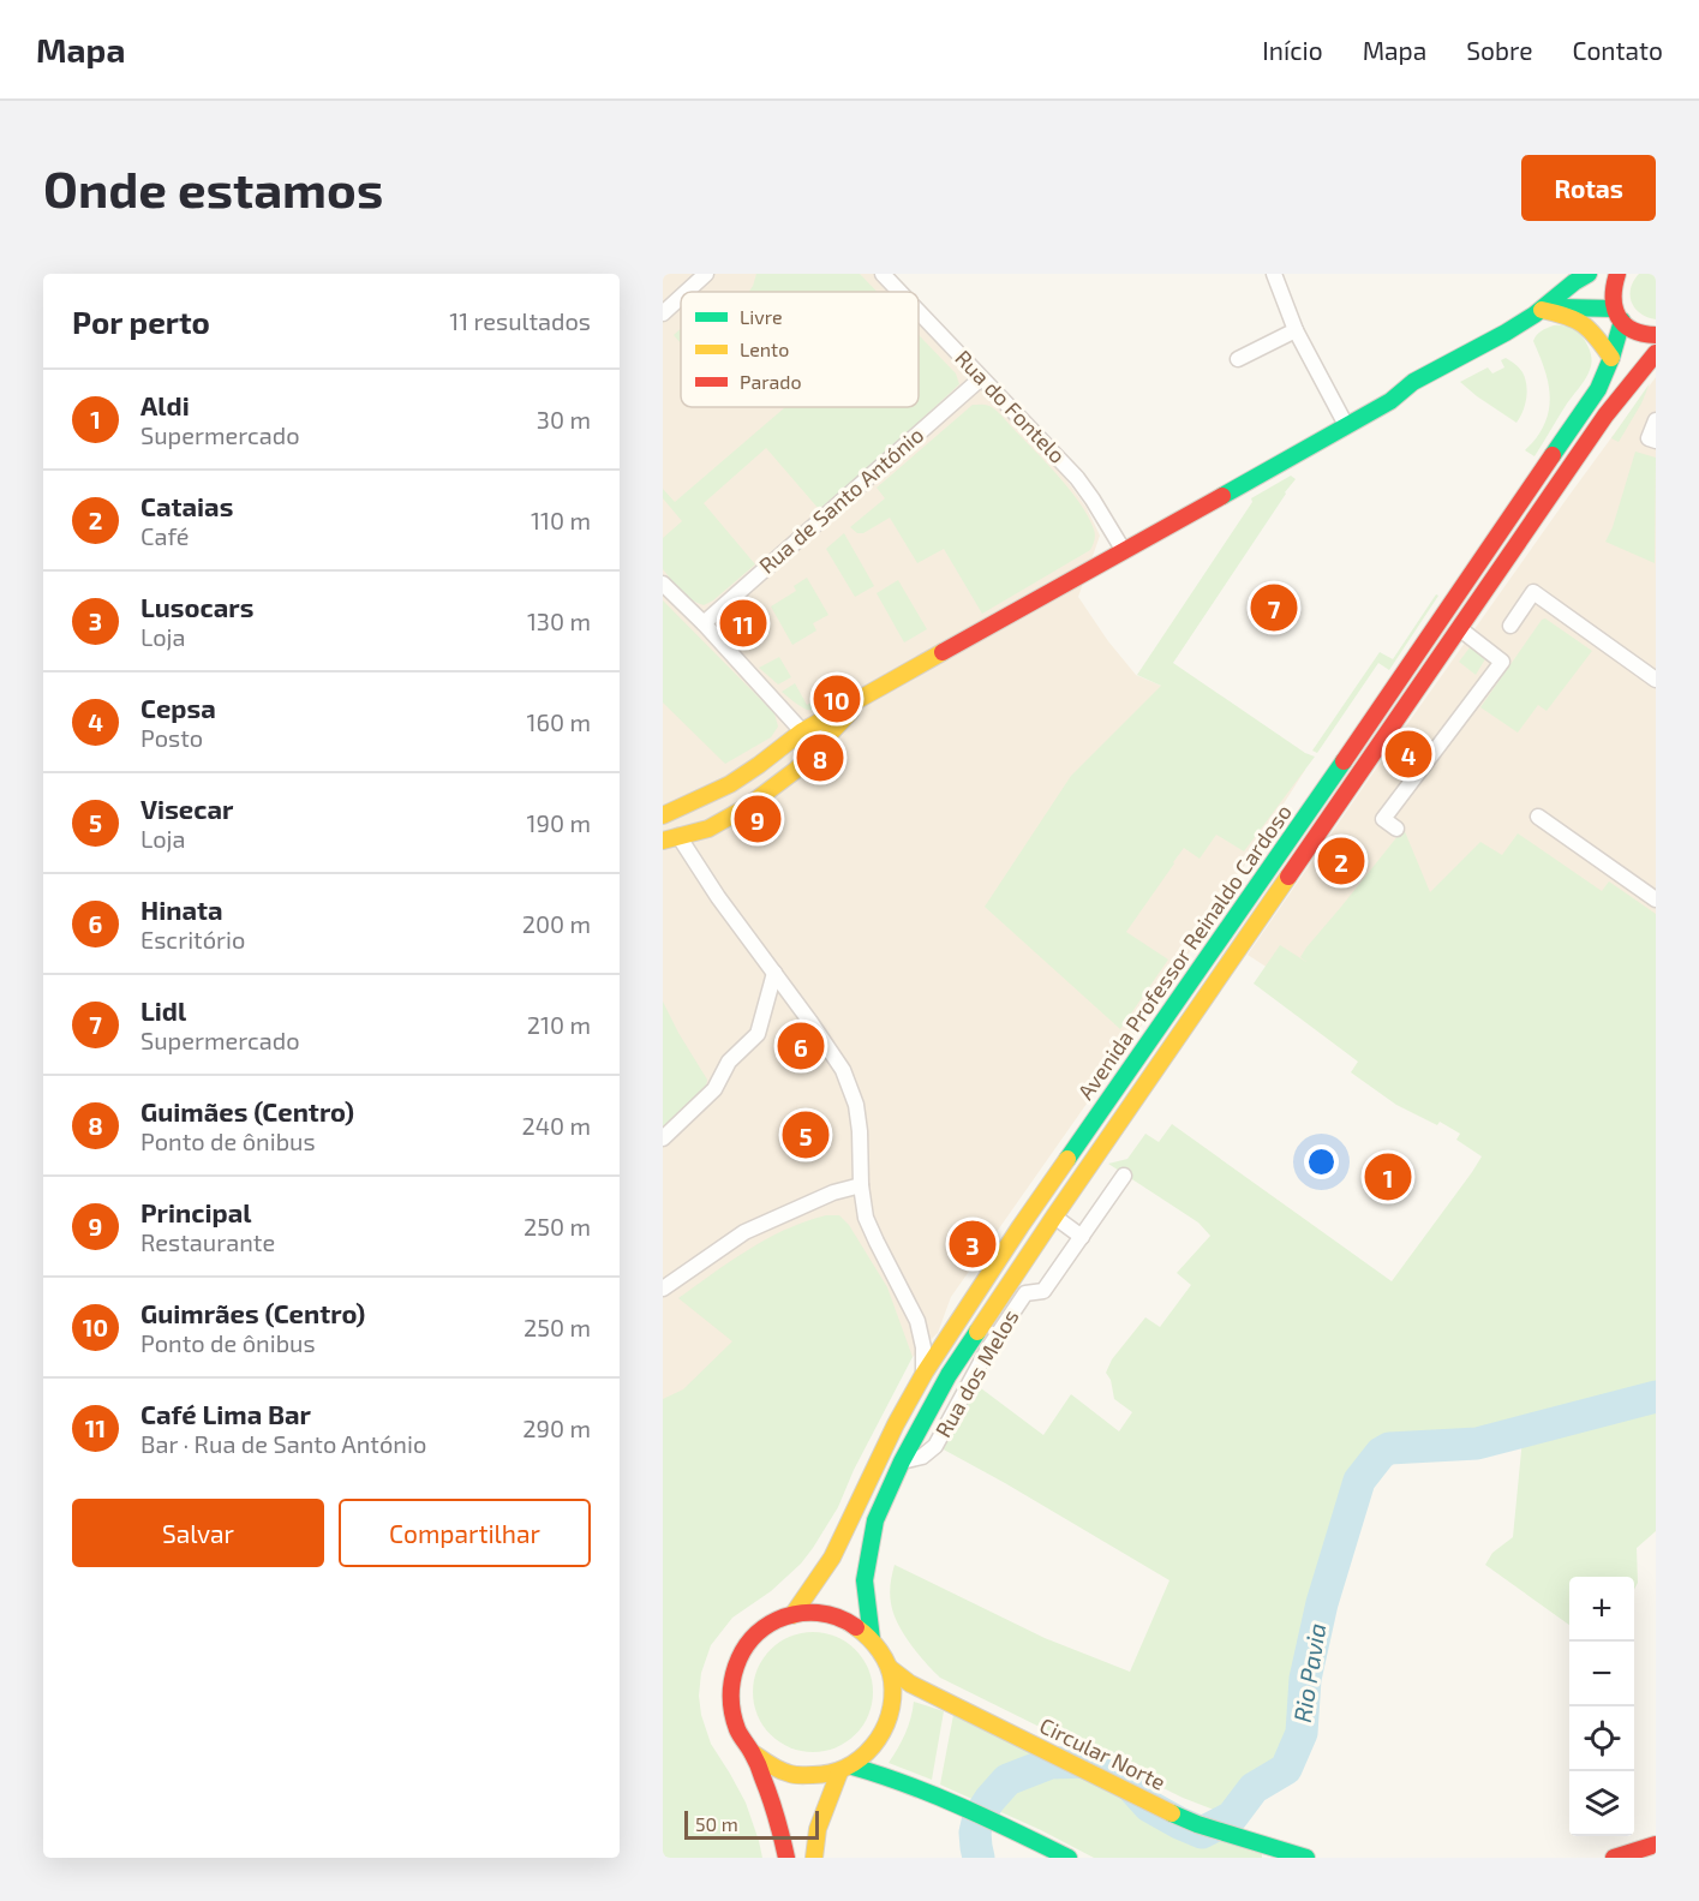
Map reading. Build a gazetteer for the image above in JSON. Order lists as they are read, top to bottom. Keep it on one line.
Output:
{"streets":{"main road":["Avenida Professor Reinaldo Cardoso","Circular Norte"],"street":["Rua do Fontelo","Rua de Santo António","Rua dos Melos"]},"crossings":[["Rua do Fontelo","Rua de Santo António"],["Avenida Professor Reinaldo Cardoso","Rua dos Melos"],["Avenida Professor Reinaldo Cardoso","Circular Norte"]],"water":["Rio Pavia"],"legend":["Livre","Lento","Parado"],"scale_bar":"50 m","page":{"header":"Mapa","nav":["Início","Mapa","Sobre","Contato"],"buttons":["Rotas",["Salvar","Compartilhar"]],"title":"Onde estamos","heading":["Por perto","11 resultados"],"list":[{"mark":"1","name":"Aldi","note":"Supermercado","value":"30 m"},{"mark":"2","name":"Cataias","note":"Café","value":"110 m"},{"mark":"3","name":"Lusocars","note":"Loja","value":"130 m"},{"mark":"4","name":"Cepsa","note":"Posto","value":"160 m"},{"mark":"5","name":"Visecar","note":"Loja","value":"190 m"},{"mark":"6","name":"Hinata","note":"Escritório","value":"200 m"},{"mark":"7","name":"Lidl","note":"Supermercado","value":"210 m"},{"mark":"8","name":"Guimães (Centro)","note":"Ponto de ônibus","value":"240 m"},{"mark":"9","name":"Principal","note":"Restaurante","value":"250 m"},{"mark":"10","name":"Guimrães (Centro)","note":"Ponto de ônibus","value":"250 m"},{"mark":"11","name":"Café Lima Bar","note":"Bar · Rua de Santo António","value":"290 m"}],"pins":["7","11","10","4","8","9","2","6","5","1","3"],"map_buttons":["+","−"],"scale":"50 m"}}
